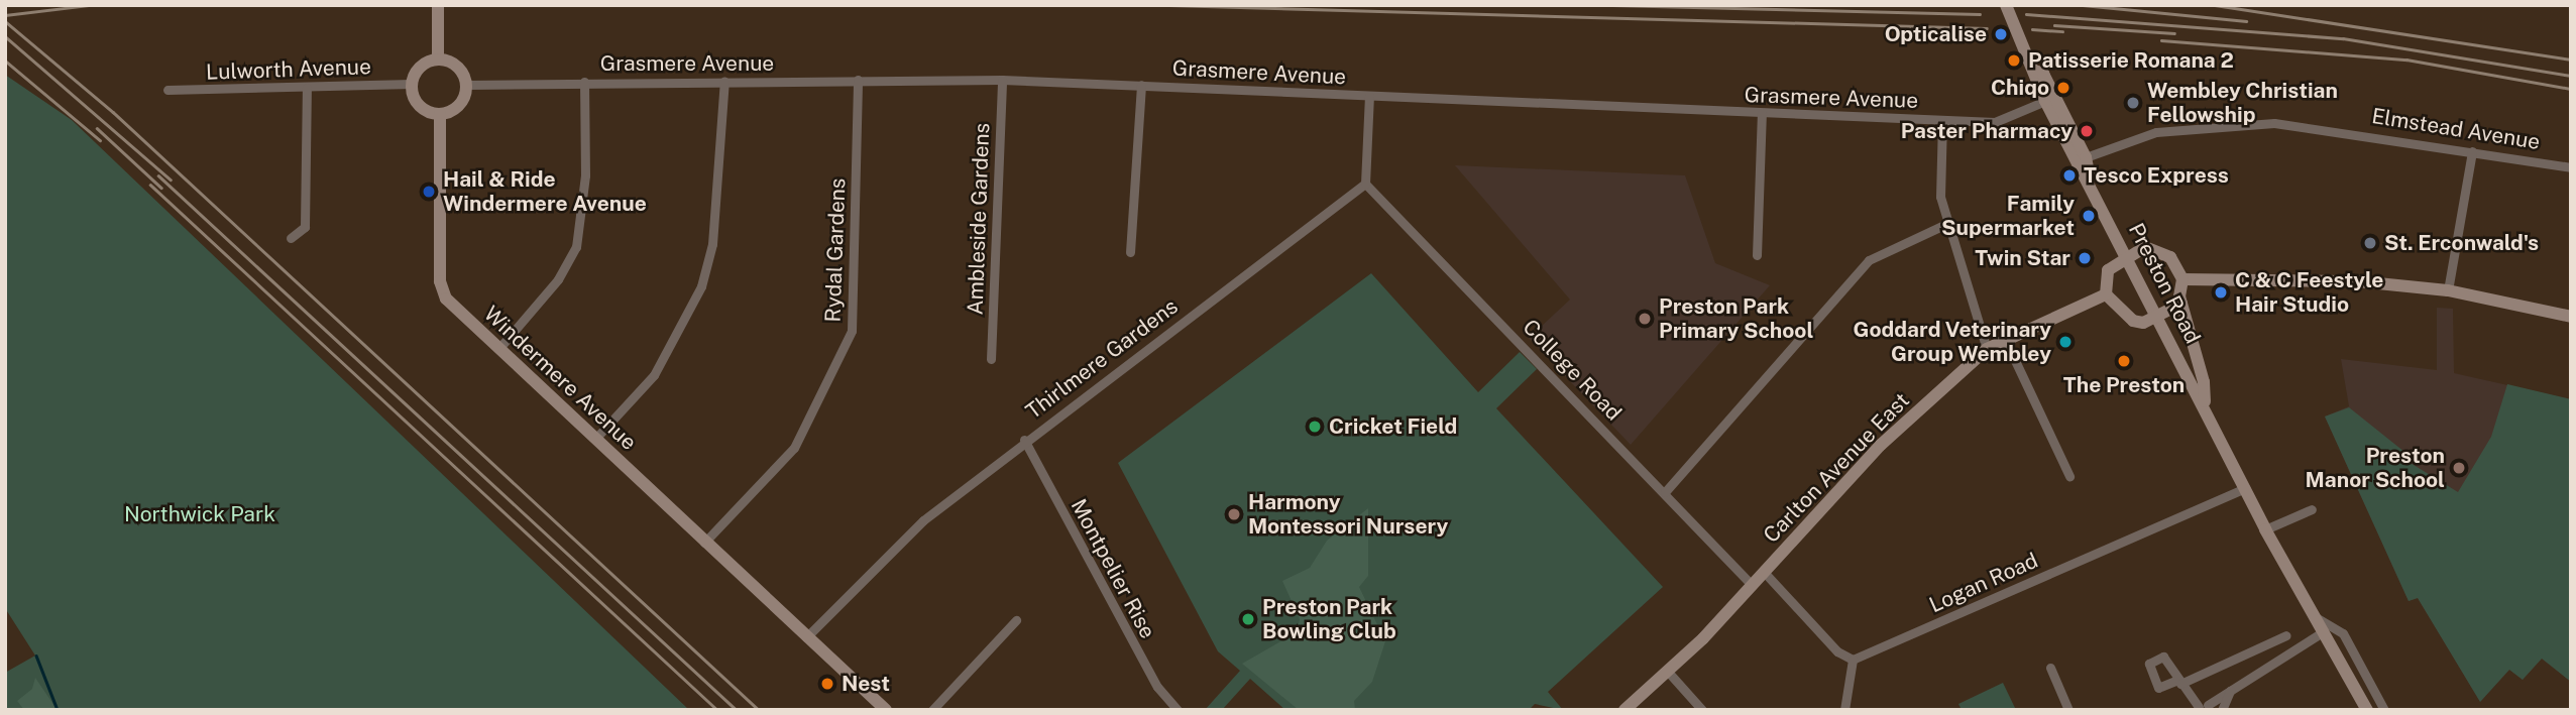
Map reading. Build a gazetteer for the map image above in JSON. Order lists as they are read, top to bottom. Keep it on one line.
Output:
{"streets":{"street":["Grasmere Avenue","Lulworth Avenue","Elmstead Avenue","Ambleside Gardens","Rydal Gardens","Preston Road","Thirlmere Gardens","College Road","Windermere Avenue","Carlton Avenue East","Montpelier Rise","Logan Road"]},"crossings":[["Grasmere Avenue","Lulworth Avenue"],["Grasmere Avenue","Ambleside Gardens"],["Grasmere Avenue","Rydal Gardens"],["Grasmere Avenue","Preston Road"],["Grasmere Avenue","Windermere Avenue"],["Lulworth Avenue","Windermere Avenue"],["Elmstead Avenue","Preston Road"],["Rydal Gardens","Windermere Avenue"],["Preston Road","Logan Road"],["Thirlmere Gardens","College Road"],["Thirlmere Gardens","Windermere Avenue"],["Thirlmere Gardens","Montpelier Rise"],["College Road","Carlton Avenue East"]],"parks":["Northwick Park"],"places":["Opticalise","Patisserie Romana 2","Chiqo","Wembley Christian Fellowship","Paster Pharmacy","Tesco Express","Hail & Ride Windermere Avenue","Family Supermarket","St. Erconwald's","Twin Star","C & C Feestyle Hair Studio","Preston Park Primary School","Goddard Veterinary Group Wembley","The Preston","Cricket Field","Preston Manor School","Harmony Montessori Nursery","Preston Park Bowling Club","Nest"]}
